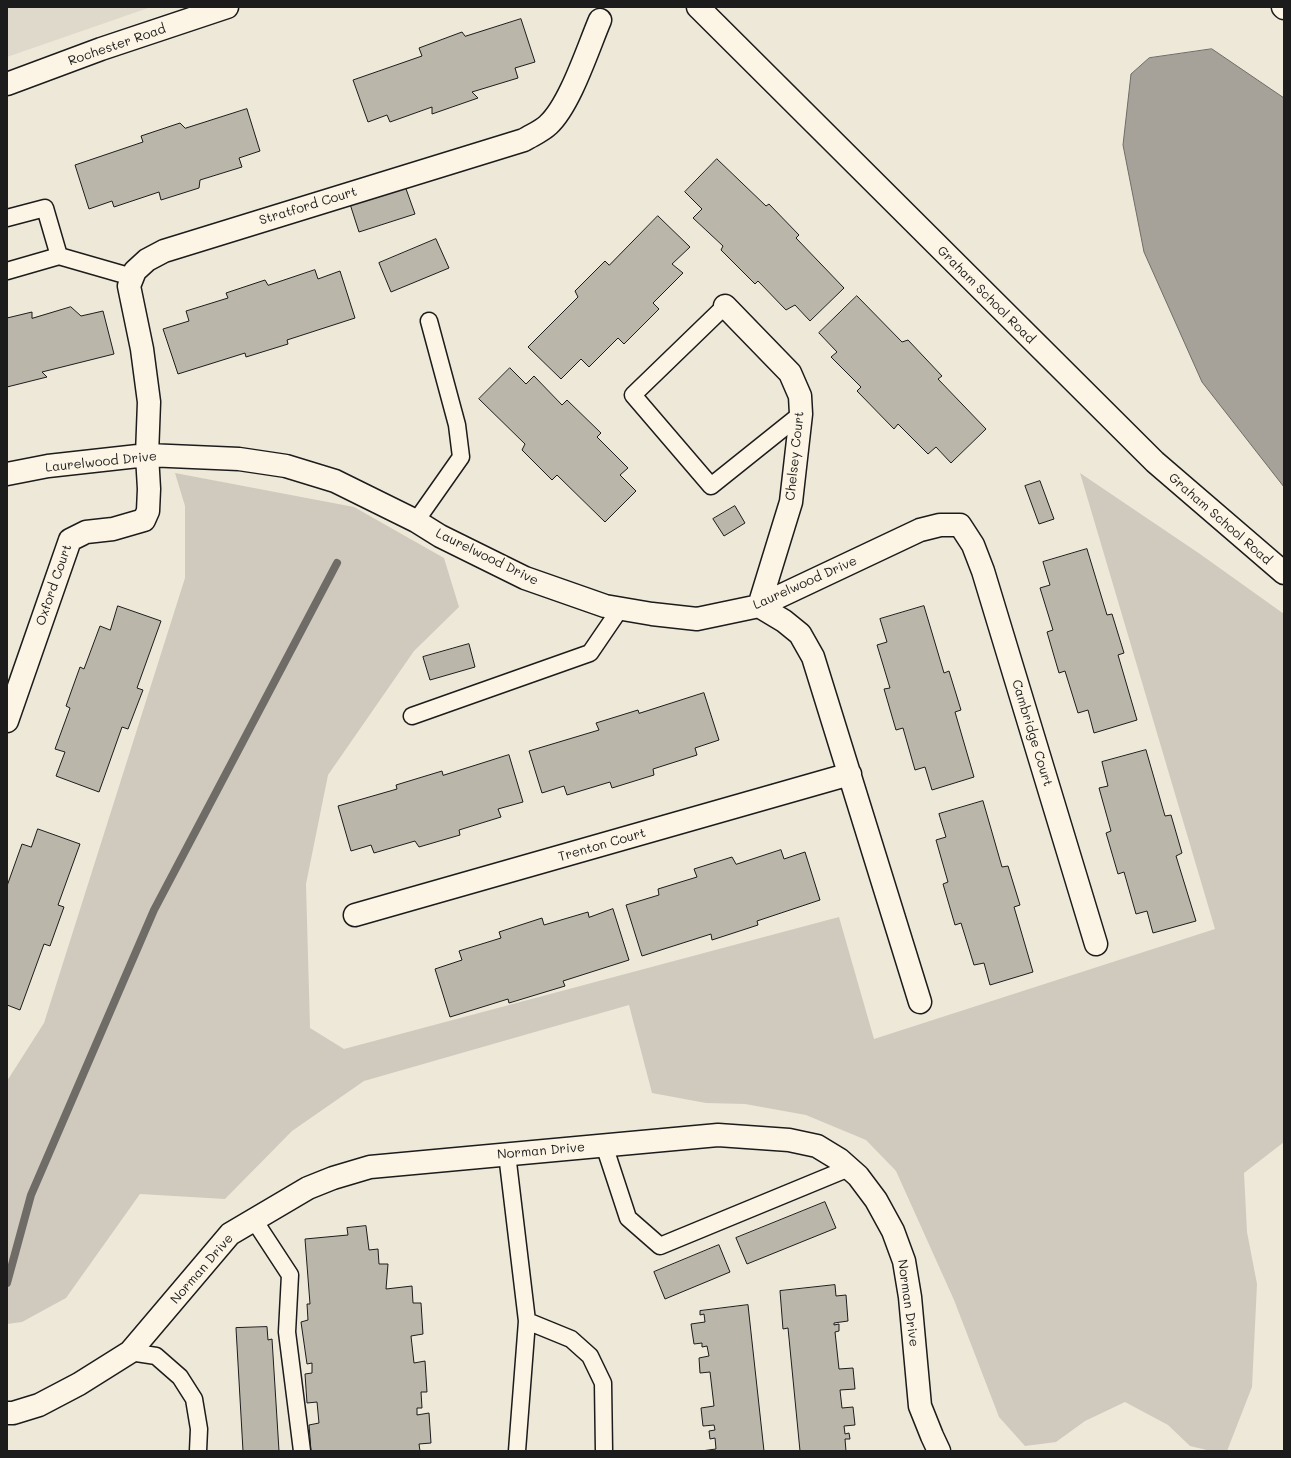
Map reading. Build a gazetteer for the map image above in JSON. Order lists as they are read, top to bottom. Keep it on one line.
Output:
{"streets":{"street":["Rochester Road","Stratford Court","Graham School Road","Chelsey Court","Laurelwood Drive","Oxford Court","Cambridge Court","Trenton Court","Norman Drive"]},"crossings":[["Chelsey Court","Laurelwood Drive"],["Laurelwood Drive","Oxford Court"],["Laurelwood Drive","Cambridge Court"]]}
